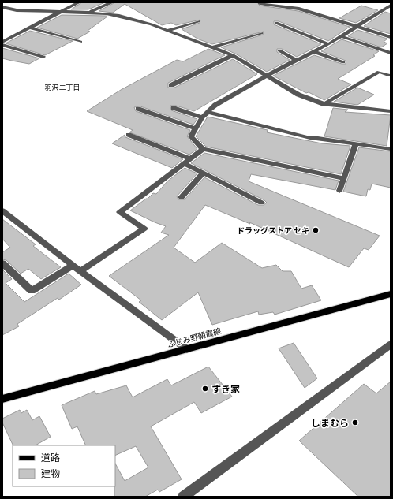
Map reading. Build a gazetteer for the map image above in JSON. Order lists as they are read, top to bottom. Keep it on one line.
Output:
{"streets":{"main road":["ふじみ野朝霞線"]},"districts":["羽沢二丁目"],"places":["ドラッグストア セキ","すき家","しまむら"],"legend":["道路","建物"]}
